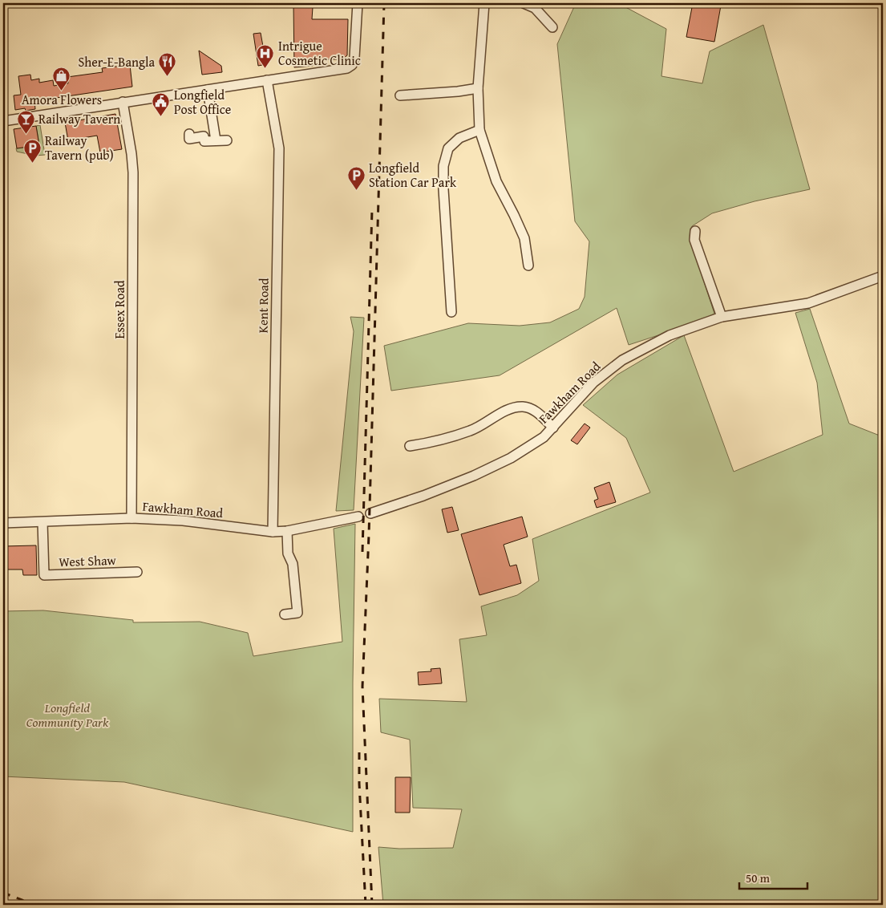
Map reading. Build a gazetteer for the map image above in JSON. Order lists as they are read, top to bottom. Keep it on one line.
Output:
{"streets":{"street":["Kent Road","Essex Road","Fawkham Road","West Shaw"]},"crossings":[["Kent Road","Fawkham Road"],["Essex Road","Fawkham Road"],["Fawkham Road","West Shaw"]],"parks":["Longfield Community Park"],"places":{"hospital":["Intrigue Cosmetic Clinic"],"restaurant":["Sher-E-Bangla"],"shop":["Amora Flowers"],"public building":["Longfield Post Office"],"bar":["Railway Tavern"],"parking":["Railway Tavern (pub)","Longfield Station Car Park"]},"scale_bar":"50 m"}
